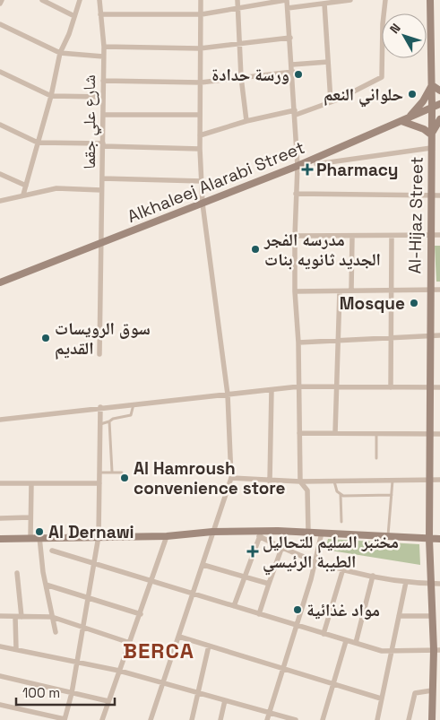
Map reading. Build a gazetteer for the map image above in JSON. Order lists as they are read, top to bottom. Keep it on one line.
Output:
{"streets":{"main road":["Alkhaleej Alarabi Street","Al-Hijaz Street"],"street":["شارع علي جقما"]},"crossings":[["شارع علي جقما","Alkhaleej Alarabi Street"],["Alkhaleej Alarabi Street","Al-Hijaz Street"]],"districts":["BERCA"],"places":{"other":["ورسة حدادة","حلواني النعم","مدرسه الفجر الجديد ثانويه بنات","Mosque","سوق الرويسات القديم","Al Hamroush convenience store","Al Dernawi","مواد غذائية"],"health":["Pharmacy","مختبر السليم للتحاليل الطيبة الرئيسي"]},"scale_bar":"100 m","north":"top left"}
